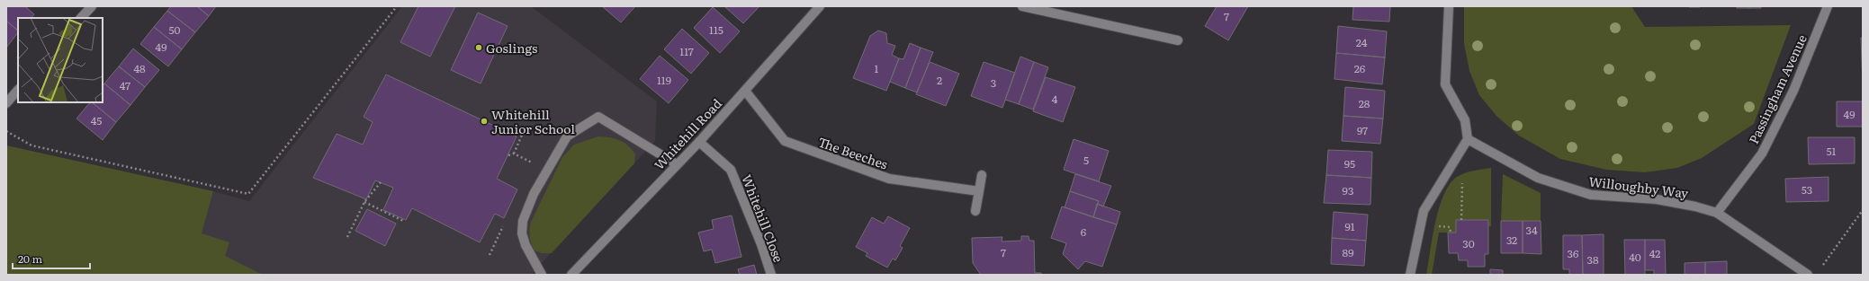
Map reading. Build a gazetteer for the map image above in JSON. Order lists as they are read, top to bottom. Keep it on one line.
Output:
{"streets":{"street":["Passingham Avenue","Whitehill Road","The Beeches","Willoughby Way","Whitehill Close"]},"crossings":[["Passingham Avenue","Willoughby Way"],["Whitehill Road","The Beeches"],["Whitehill Road","Whitehill Close"]],"places":["Goslings","Whitehill Junior School"],"house_numbers":["7","50","115","24","49","117","48","1","26","119","2","3","47","4","28","49","45","97","51","5","95","53","93","91","34","6","32","30","7","89","36","42","40","38"],"scale_bar":"20 m"}
